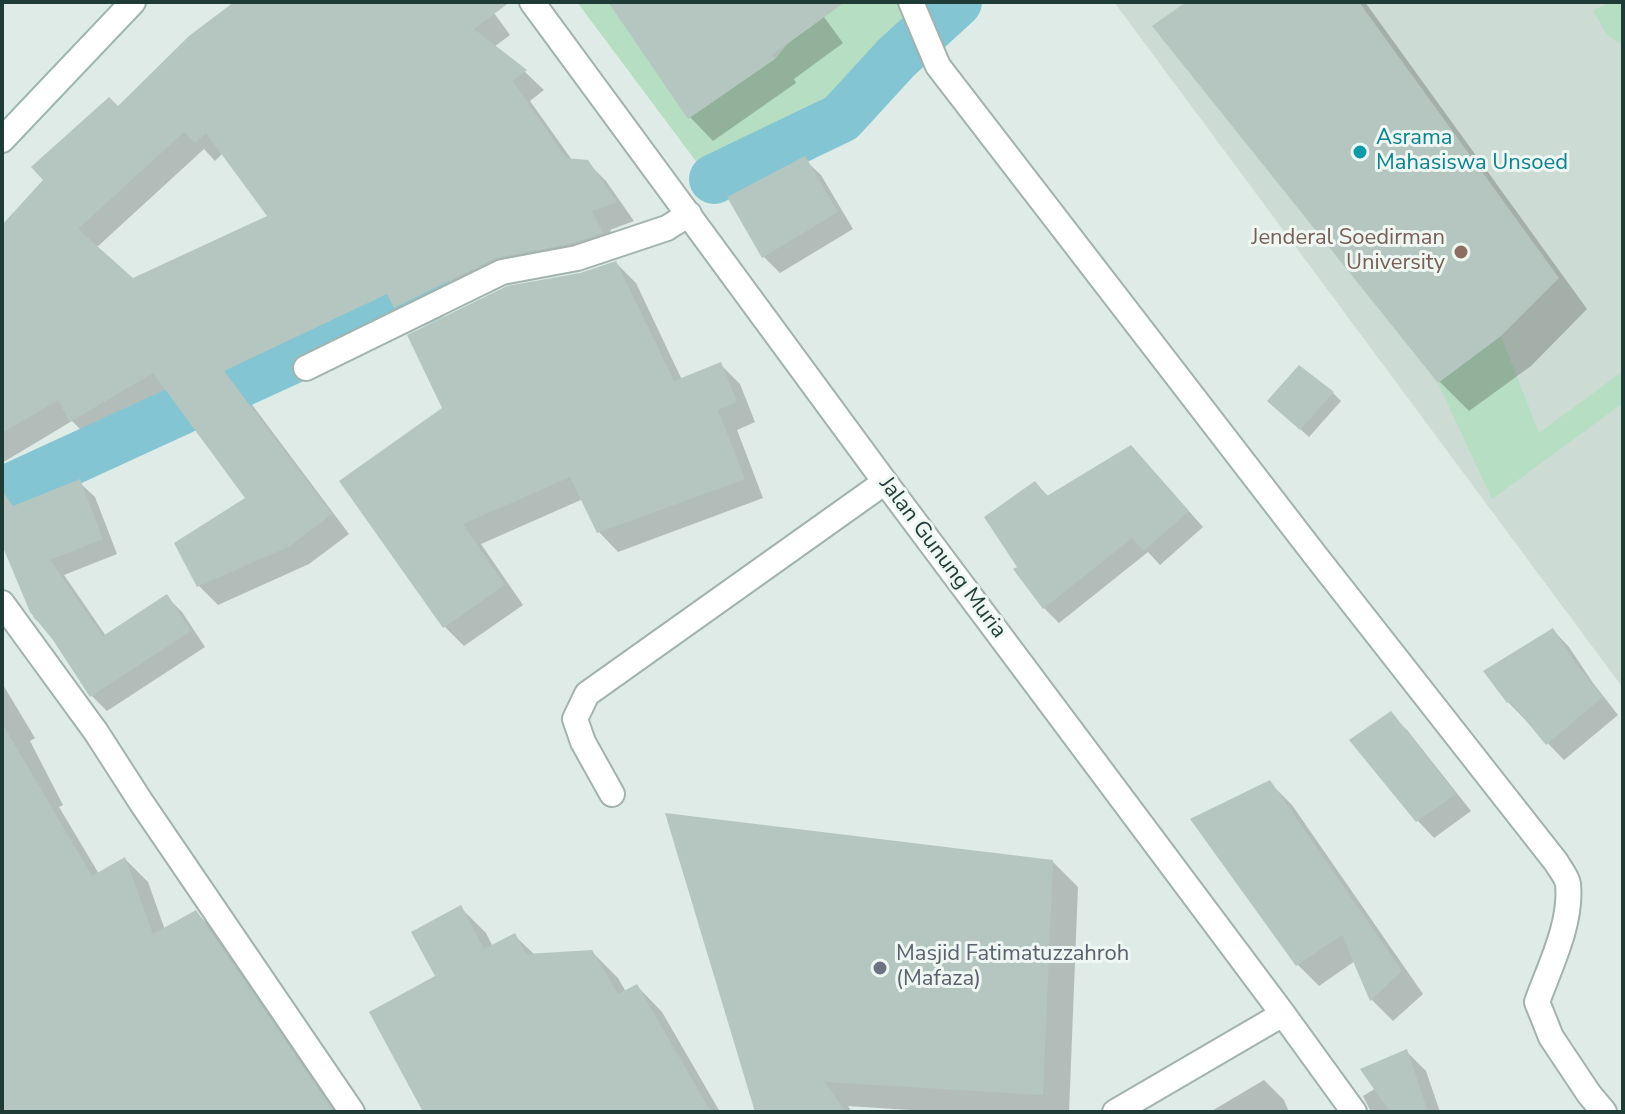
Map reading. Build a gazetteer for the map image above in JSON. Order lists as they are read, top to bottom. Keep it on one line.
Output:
{"streets":{"street":["Jalan Gunung Muria"]},"places":["Asrama Mahasiswa Unsoed","Jenderal Soedirman University","Masjid Fatimatuzzahroh (Mafaza)"]}
